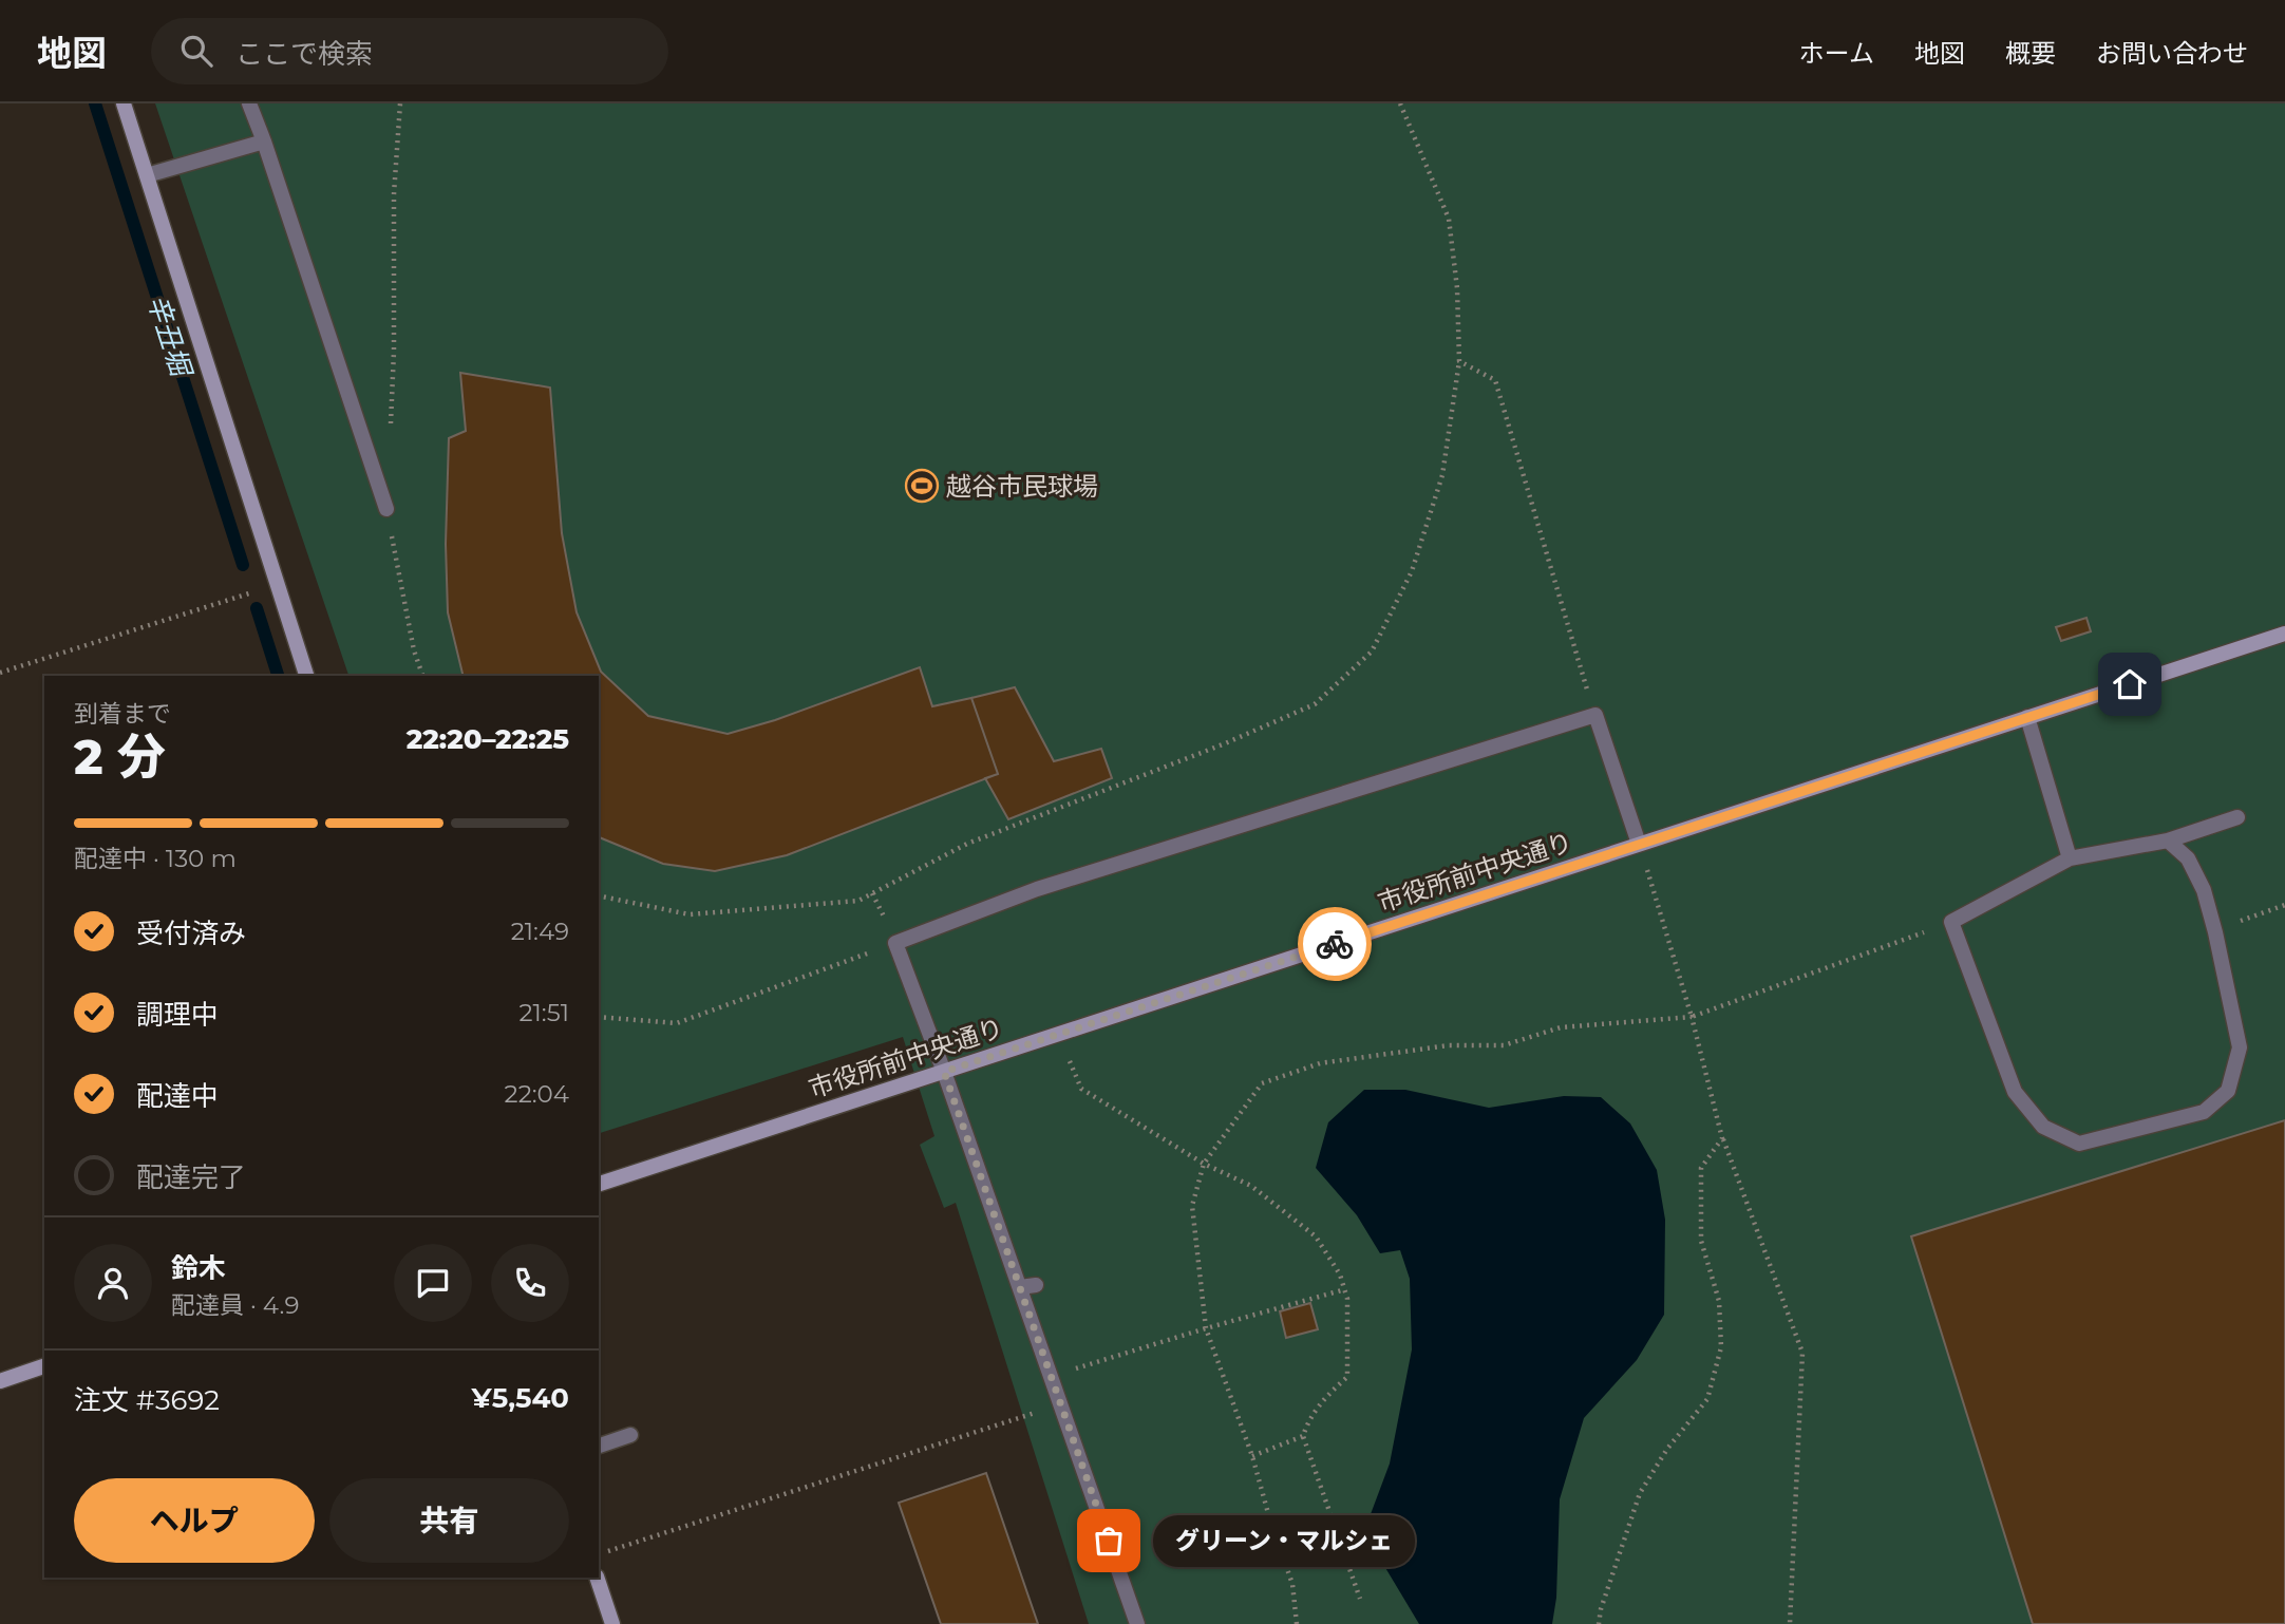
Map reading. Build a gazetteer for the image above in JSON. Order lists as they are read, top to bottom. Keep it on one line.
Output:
{"streets":{"street":["市役所前中央通り"]},"water":["辛丑堀"],"places":{"sports":["越谷市民球場"],"other":["グリーン・マルシェ"]},"page":{"header":"地図","search":"ここで検索","nav":["ホーム","地図","概要","お問い合わせ"],"heading":["2 分","到着まで","22:20–22:25"],"panel":["鈴木","配達員 · 4.9","注文 #3692","¥5,540"],"bar":"配達中 · 130 m","list":[["受付済み","21:49"],["調理中","21:51"],["配達中","22:04"],"配達完了"],"buttons":["ヘルプ","共有"],"bubble":"グリーン・マルシェ"}}
